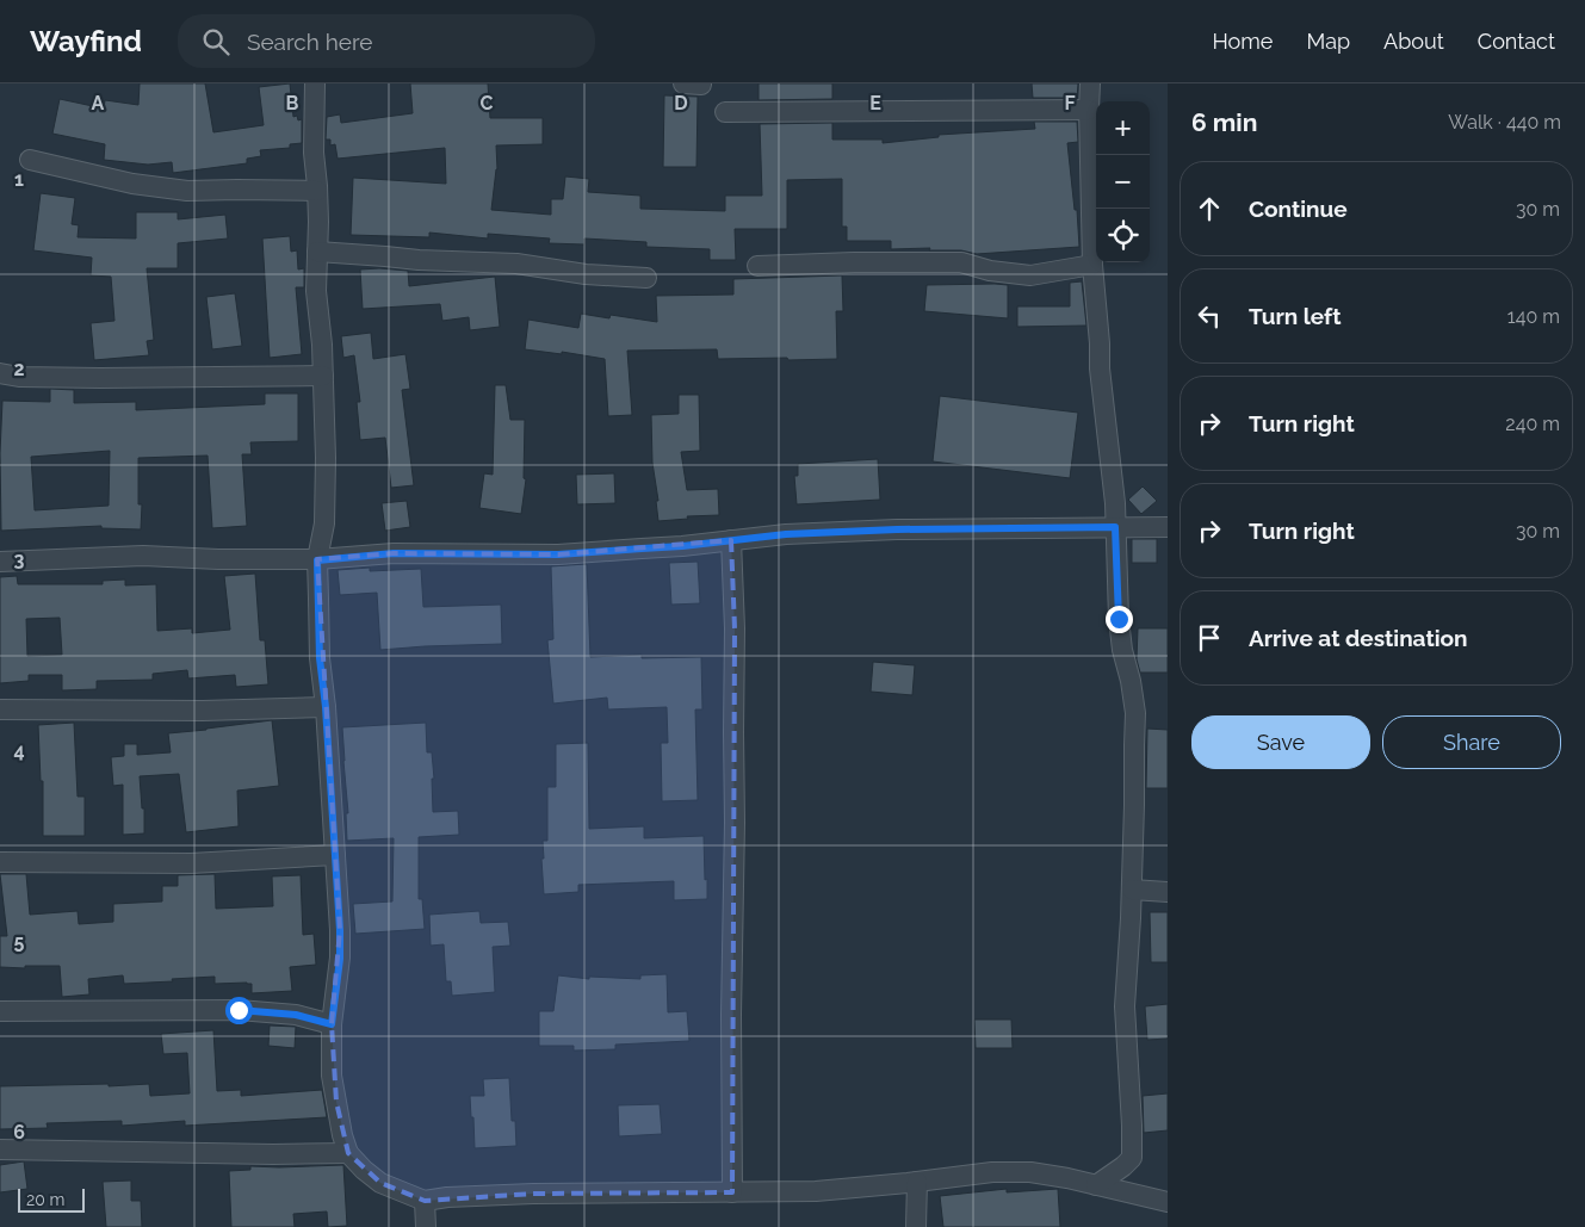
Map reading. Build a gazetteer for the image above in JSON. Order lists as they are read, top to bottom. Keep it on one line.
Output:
{"scale_bar":"20 m","page":{"header":"Wayfind","search":"Search here","nav":["Home","Map","About","Contact"],"heading":["6 min","Walk · 440 m"],"map_buttons":["+","−"],"list":[["Continue","30 m"],["Turn left","140 m"],["Turn right","240 m"],["Turn right","30 m"],"Arrive at destination"],"buttons":["Save","Share"],"scale":"20 m"},"grid":{"columns":["A","B","C","D","E","F"],"rows":["1","2","3","4","5","6"]}}
